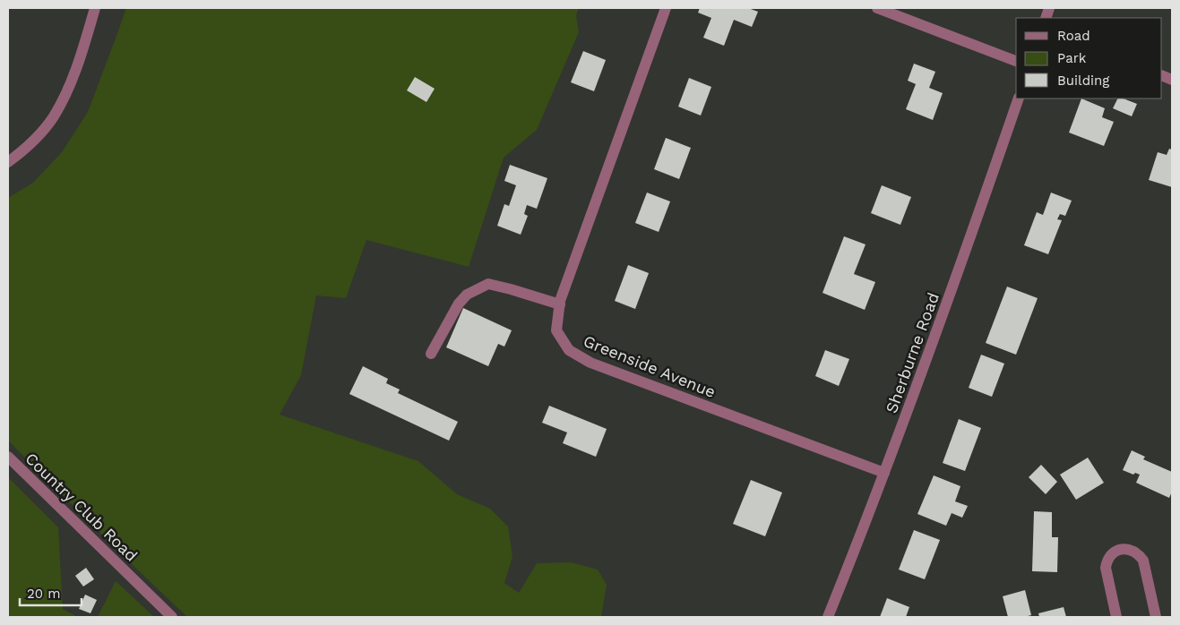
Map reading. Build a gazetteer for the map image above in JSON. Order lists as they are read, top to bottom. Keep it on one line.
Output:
{"streets":{"street":["Sherburne Road","Greenside Avenue","Country Club Road"]},"crossings":[["Sherburne Road","Greenside Avenue"]],"legend":["Road","Park","Building"],"scale_bar":"20 m"}
